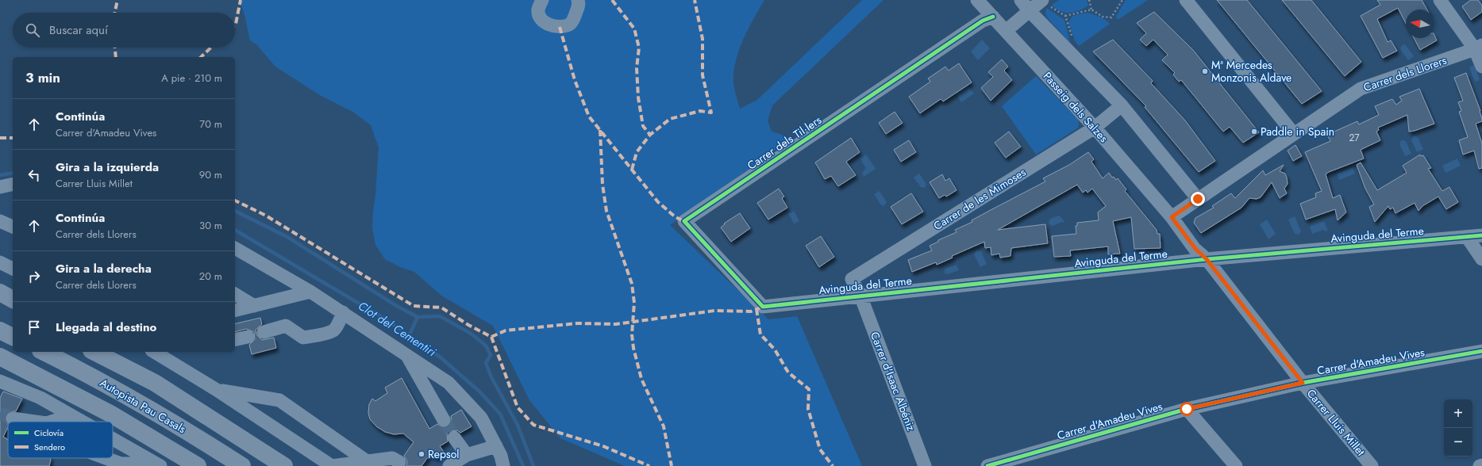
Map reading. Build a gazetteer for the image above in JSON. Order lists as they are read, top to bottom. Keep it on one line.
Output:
{"streets":{"highway":["Autopista Pau Casals"],"street":["Carrer dels Llorers","Passeig dels Salzes","Carrer dels Til·lers","Carrer de les Mimoses","Avinguda del Terme","Carrer d'Amadeu Vives","Carrer d'Isaac Albéniz","Carrer Lluis Millet"]},"crossings":[["Carrer dels Llorers","Passeig dels Salzes"],["Passeig dels Salzes","Carrer dels Til·lers"],["Passeig dels Salzes","Carrer de les Mimoses"],["Carrer dels Til·lers","Avinguda del Terme"],["Carrer de les Mimoses","Avinguda del Terme"],["Carrer de les Mimoses","Carrer d'Isaac Albéniz"],["Avinguda del Terme","Carrer d'Isaac Albéniz"],["Avinguda del Terme","Carrer Lluis Millet"],["Carrer d'Amadeu Vives","Carrer Lluis Millet"]],"water":["Clot del Cementiri"],"places":["Mª Mercedes Monzonis Aldave","Paddle in Spain","Repsol"],"house_numbers":["27"],"legend":["Ciclovía","Sendero"],"north":"left","page":{"search":"Buscar aquí","heading":["3 min","A pie · 210 m"],"list":[["Continúa","Carrer d'Amadeu Vives","70 m"],["Gira a la izquierda","Carrer Lluis Millet","90 m"],["Continúa","Carrer dels Llorers","30 m"],["Gira a la derecha","Carrer dels Llorers","20 m"],"Llegada al destino"],"map_buttons":["+","−"]}}
